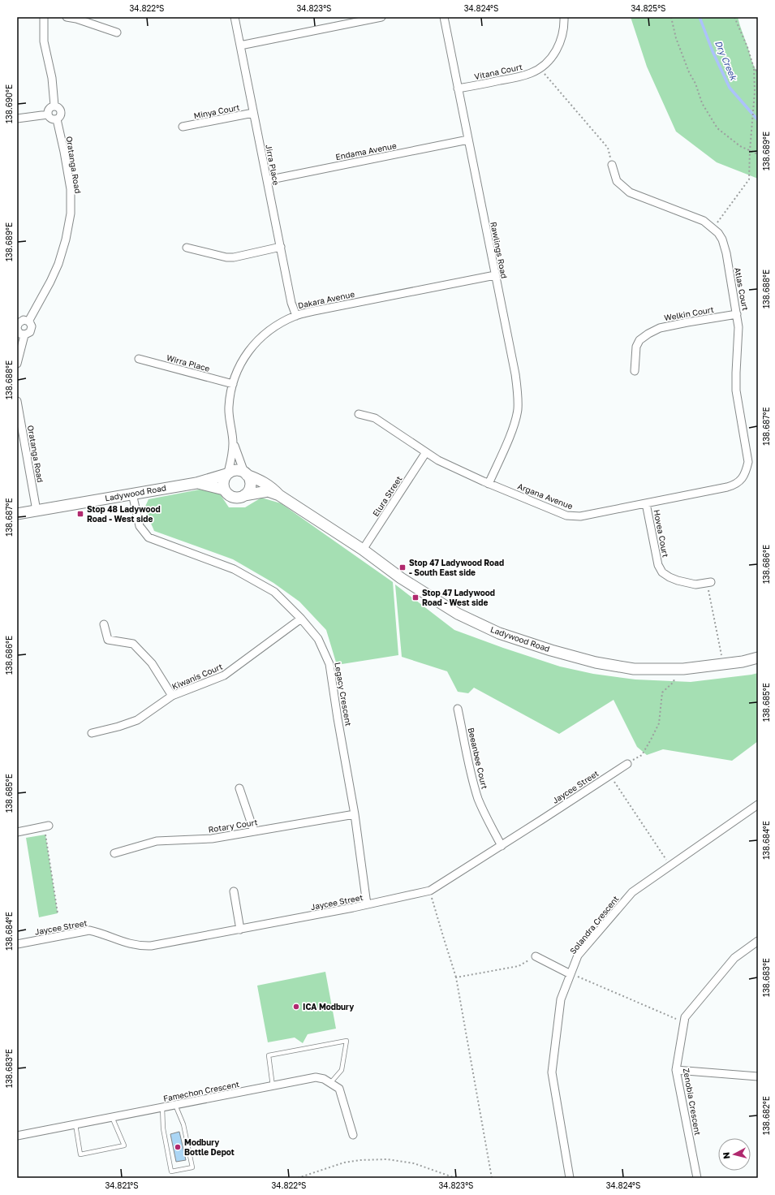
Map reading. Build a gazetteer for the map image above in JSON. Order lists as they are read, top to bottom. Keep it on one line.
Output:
{"streets":{"street":["Vitana Court","Minya Court","Endama Avenue","Oratanga Road","Jirra Place","Rawlings Road","Atlas Court","Dakara Avenue","Welkin Court","Wirra Place","Ladywood Road","Elura Street","Argana Avenue","Hovea Court","Kiwanis Court","Legacy Crescent","Beeanbee Court","Jaycee Street","Rotary Court","Solandra Crescent","Famechon Crescent","Zenobia Crescent"]},"crossings":[["Vitana Court","Rawlings Road"],["Minya Court","Jirra Place"],["Endama Avenue","Jirra Place"],["Endama Avenue","Rawlings Road"],["Oratanga Road","Ladywood Road"],["Jirra Place","Dakara Avenue"],["Rawlings Road","Dakara Avenue"],["Rawlings Road","Argana Avenue"],["Atlas Court","Welkin Court"],["Atlas Court","Argana Avenue"],["Dakara Avenue","Wirra Place"],["Dakara Avenue","Ladywood Road"],["Ladywood Road","Elura Street"],["Ladywood Road","Legacy Crescent"],["Elura Street","Argana Avenue"],["Argana Avenue","Hovea Court"],["Kiwanis Court","Legacy Crescent"],["Legacy Crescent","Jaycee Street"],["Legacy Crescent","Rotary Court"],["Beeanbee Court","Jaycee Street"]],"water":["Dry Creek"],"places":{"transit":["Stop 48 Ladywood Road - West side","Stop 47 Ladywood Road - South East side","Stop 47 Ladywood Road - West side"],"other":["ICA Modbury","Modbury Bottle Depot"]},"north":"left","coordinates":["34.822°S","34.823°S","34.824°S","34.825°S","138.690°E","138.689°E","138.688°E","138.687°E","138.686°E","138.685°E","138.684°E","138.683°E","138.682°E","34.821°S"]}
